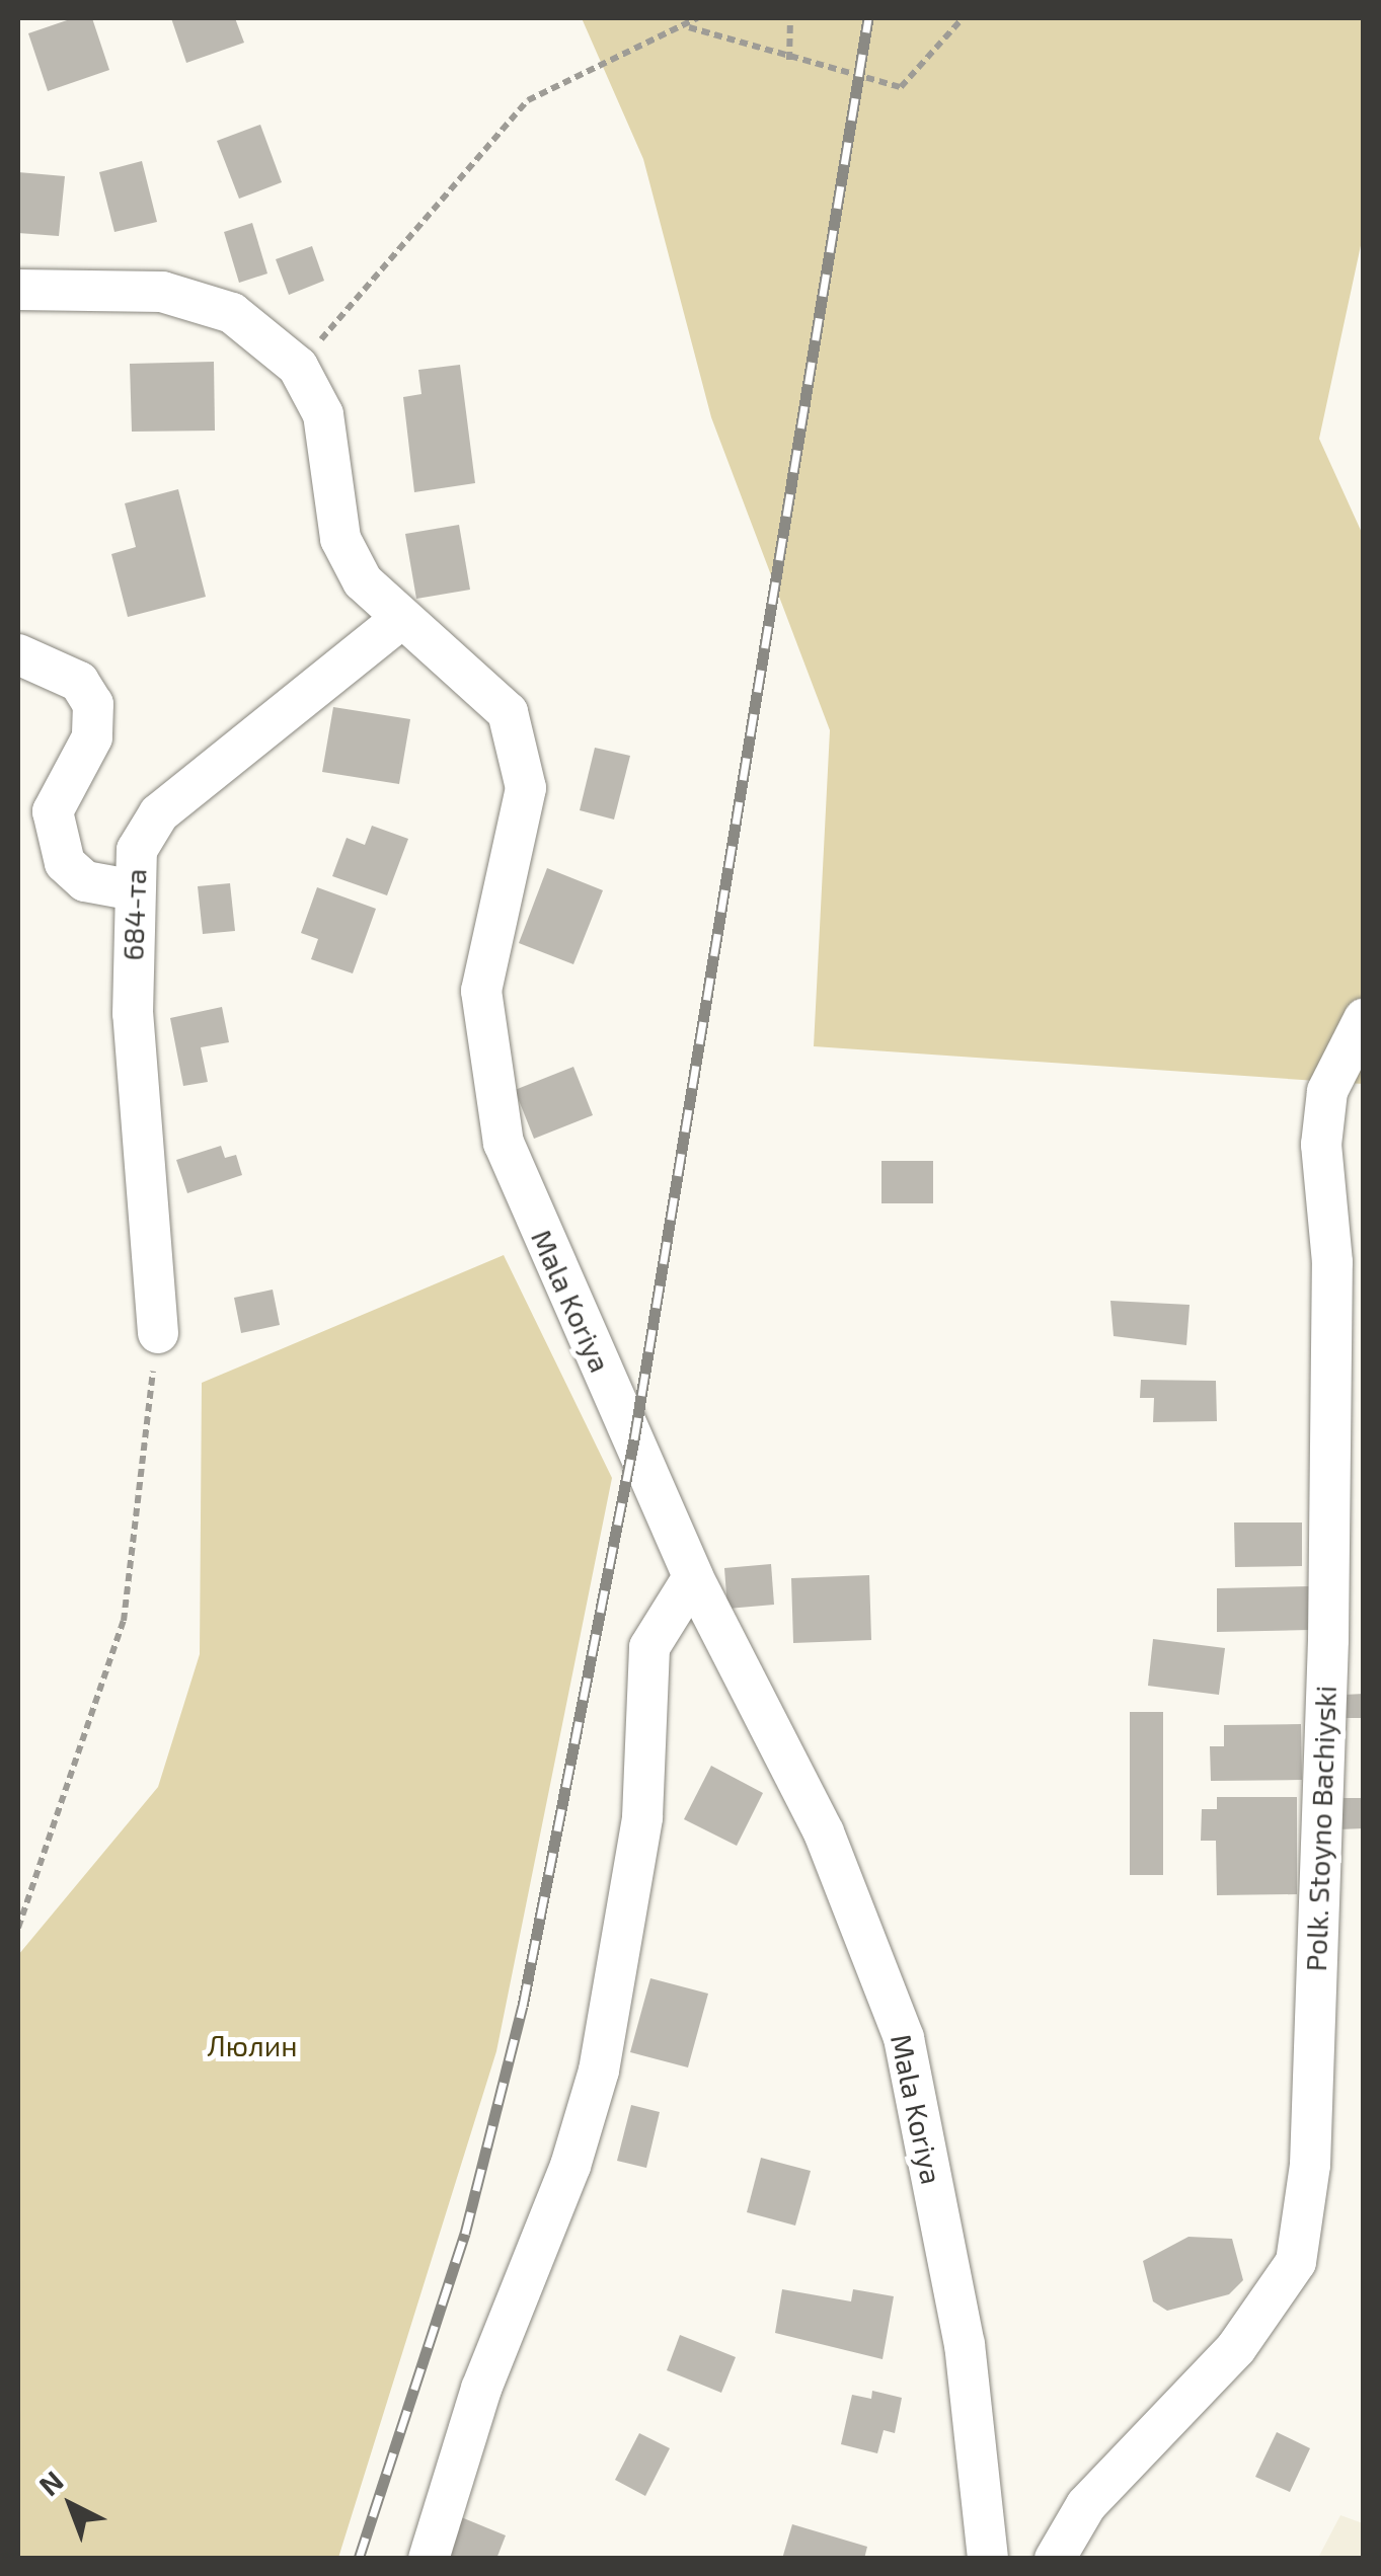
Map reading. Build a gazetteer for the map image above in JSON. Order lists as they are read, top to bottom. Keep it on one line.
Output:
{"streets":{"street":["684-та","Mala Koriya","Polk. Stoyno Bachiyski"]},"crossings":[["684-та","Mala Koriya"]],"parks":["Люлин"],"north":"top left"}
